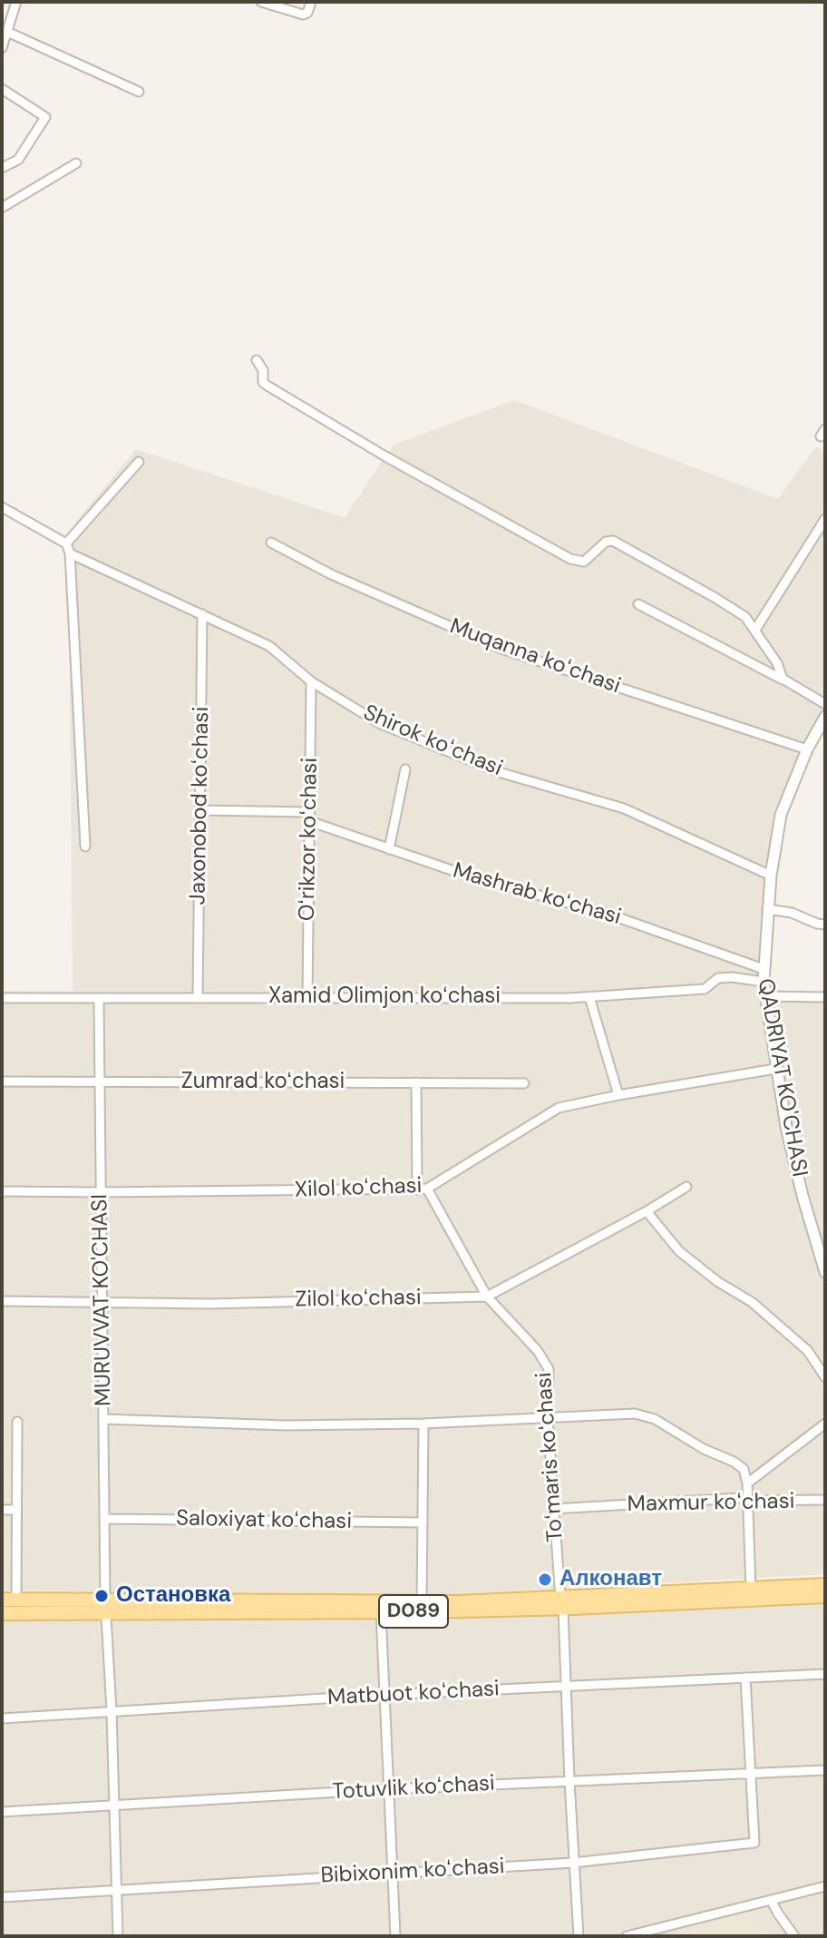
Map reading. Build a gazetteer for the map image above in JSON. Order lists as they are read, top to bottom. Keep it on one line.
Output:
{"streets":{"main road":["D089"],"street":["Muqanna koʻchasi","Shirok koʻchasi","Jaxonobod koʻchasi","Oʻrikzor koʻchasi","Mashrab koʻchasi","Xamid Olimjon koʻchasi","QADRIYAT KO'CHASI","Zumrad koʻchasi","Xilol koʻchasi","Zilol koʻchasi","MURUVVAT KO'CHASI","Toʻmaris koʻchasi","Maxmur koʻchasi","Saloxiyat koʻchasi","Matbuot koʻchasi","Totuvlik koʻchasi","Bibixonim koʻchasi"]},"crossings":[["Muqanna koʻchasi","QADRIYAT KO'CHASI"],["Shirok koʻchasi","Jaxonobod koʻchasi"],["Shirok koʻchasi","Oʻrikzor koʻchasi"],["Shirok koʻchasi","QADRIYAT KO'CHASI"],["Jaxonobod koʻchasi","Mashrab koʻchasi"],["Jaxonobod koʻchasi","Xamid Olimjon koʻchasi"],["Oʻrikzor koʻchasi","Mashrab koʻchasi"],["Oʻrikzor koʻchasi","Xamid Olimjon koʻchasi"],["Mashrab koʻchasi","QADRIYAT KO'CHASI"],["Xamid Olimjon koʻchasi","QADRIYAT KO'CHASI"],["Xamid Olimjon koʻchasi","MURUVVAT KO'CHASI"],["QADRIYAT KO'CHASI","Xilol koʻchasi"],["Zumrad koʻchasi","MURUVVAT KO'CHASI"],["Xilol koʻchasi","MURUVVAT KO'CHASI"],["Xilol koʻchasi","Toʻmaris koʻchasi"],["Zilol koʻchasi","MURUVVAT KO'CHASI"],["Zilol koʻchasi","Toʻmaris koʻchasi"],["MURUVVAT KO'CHASI","Saloxiyat koʻchasi"],["MURUVVAT KO'CHASI","D089"],["Toʻmaris koʻchasi","Maxmur koʻchasi"],["Toʻmaris koʻchasi","D089"],["Toʻmaris koʻchasi","Matbuot koʻchasi"],["Toʻmaris koʻchasi","Totuvlik koʻchasi"],["Toʻmaris koʻchasi","Bibixonim koʻchasi"],["Totuvlik koʻchasi","Bibixonim koʻchasi"]],"places":["Алконавт","Остановка"]}
